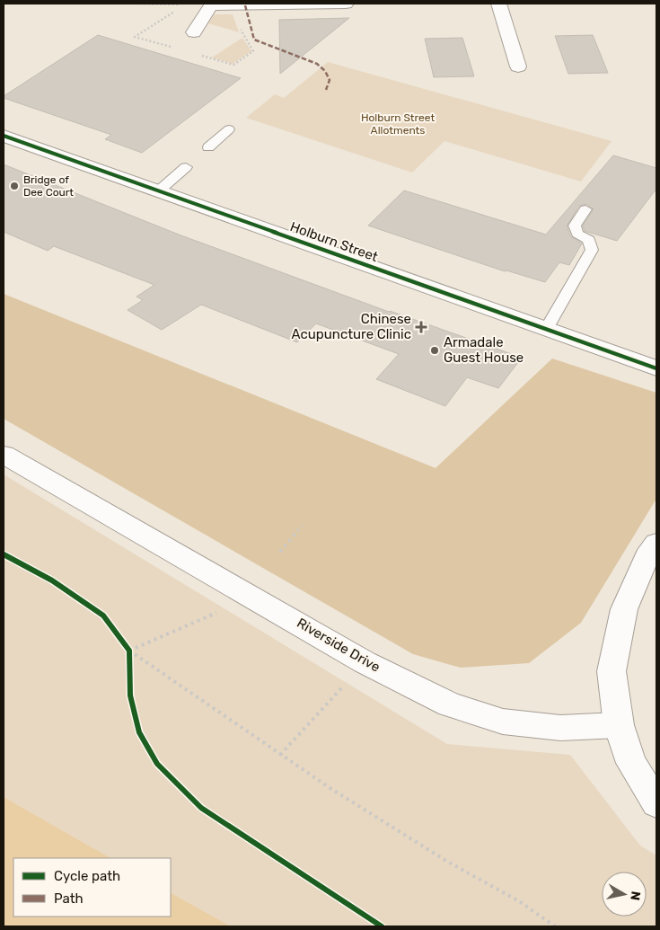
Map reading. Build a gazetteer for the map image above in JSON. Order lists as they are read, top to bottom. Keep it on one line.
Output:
{"streets":{"street":["Holburn Street","Riverside Drive"]},"parks":["Holburn Street Allotments"],"places":{"other":["Bridge of Dee Court","Armadale Guest House"],"health":["Chinese Acupuncture Clinic"]},"legend":["Cycle path","Path"],"north":"right"}
